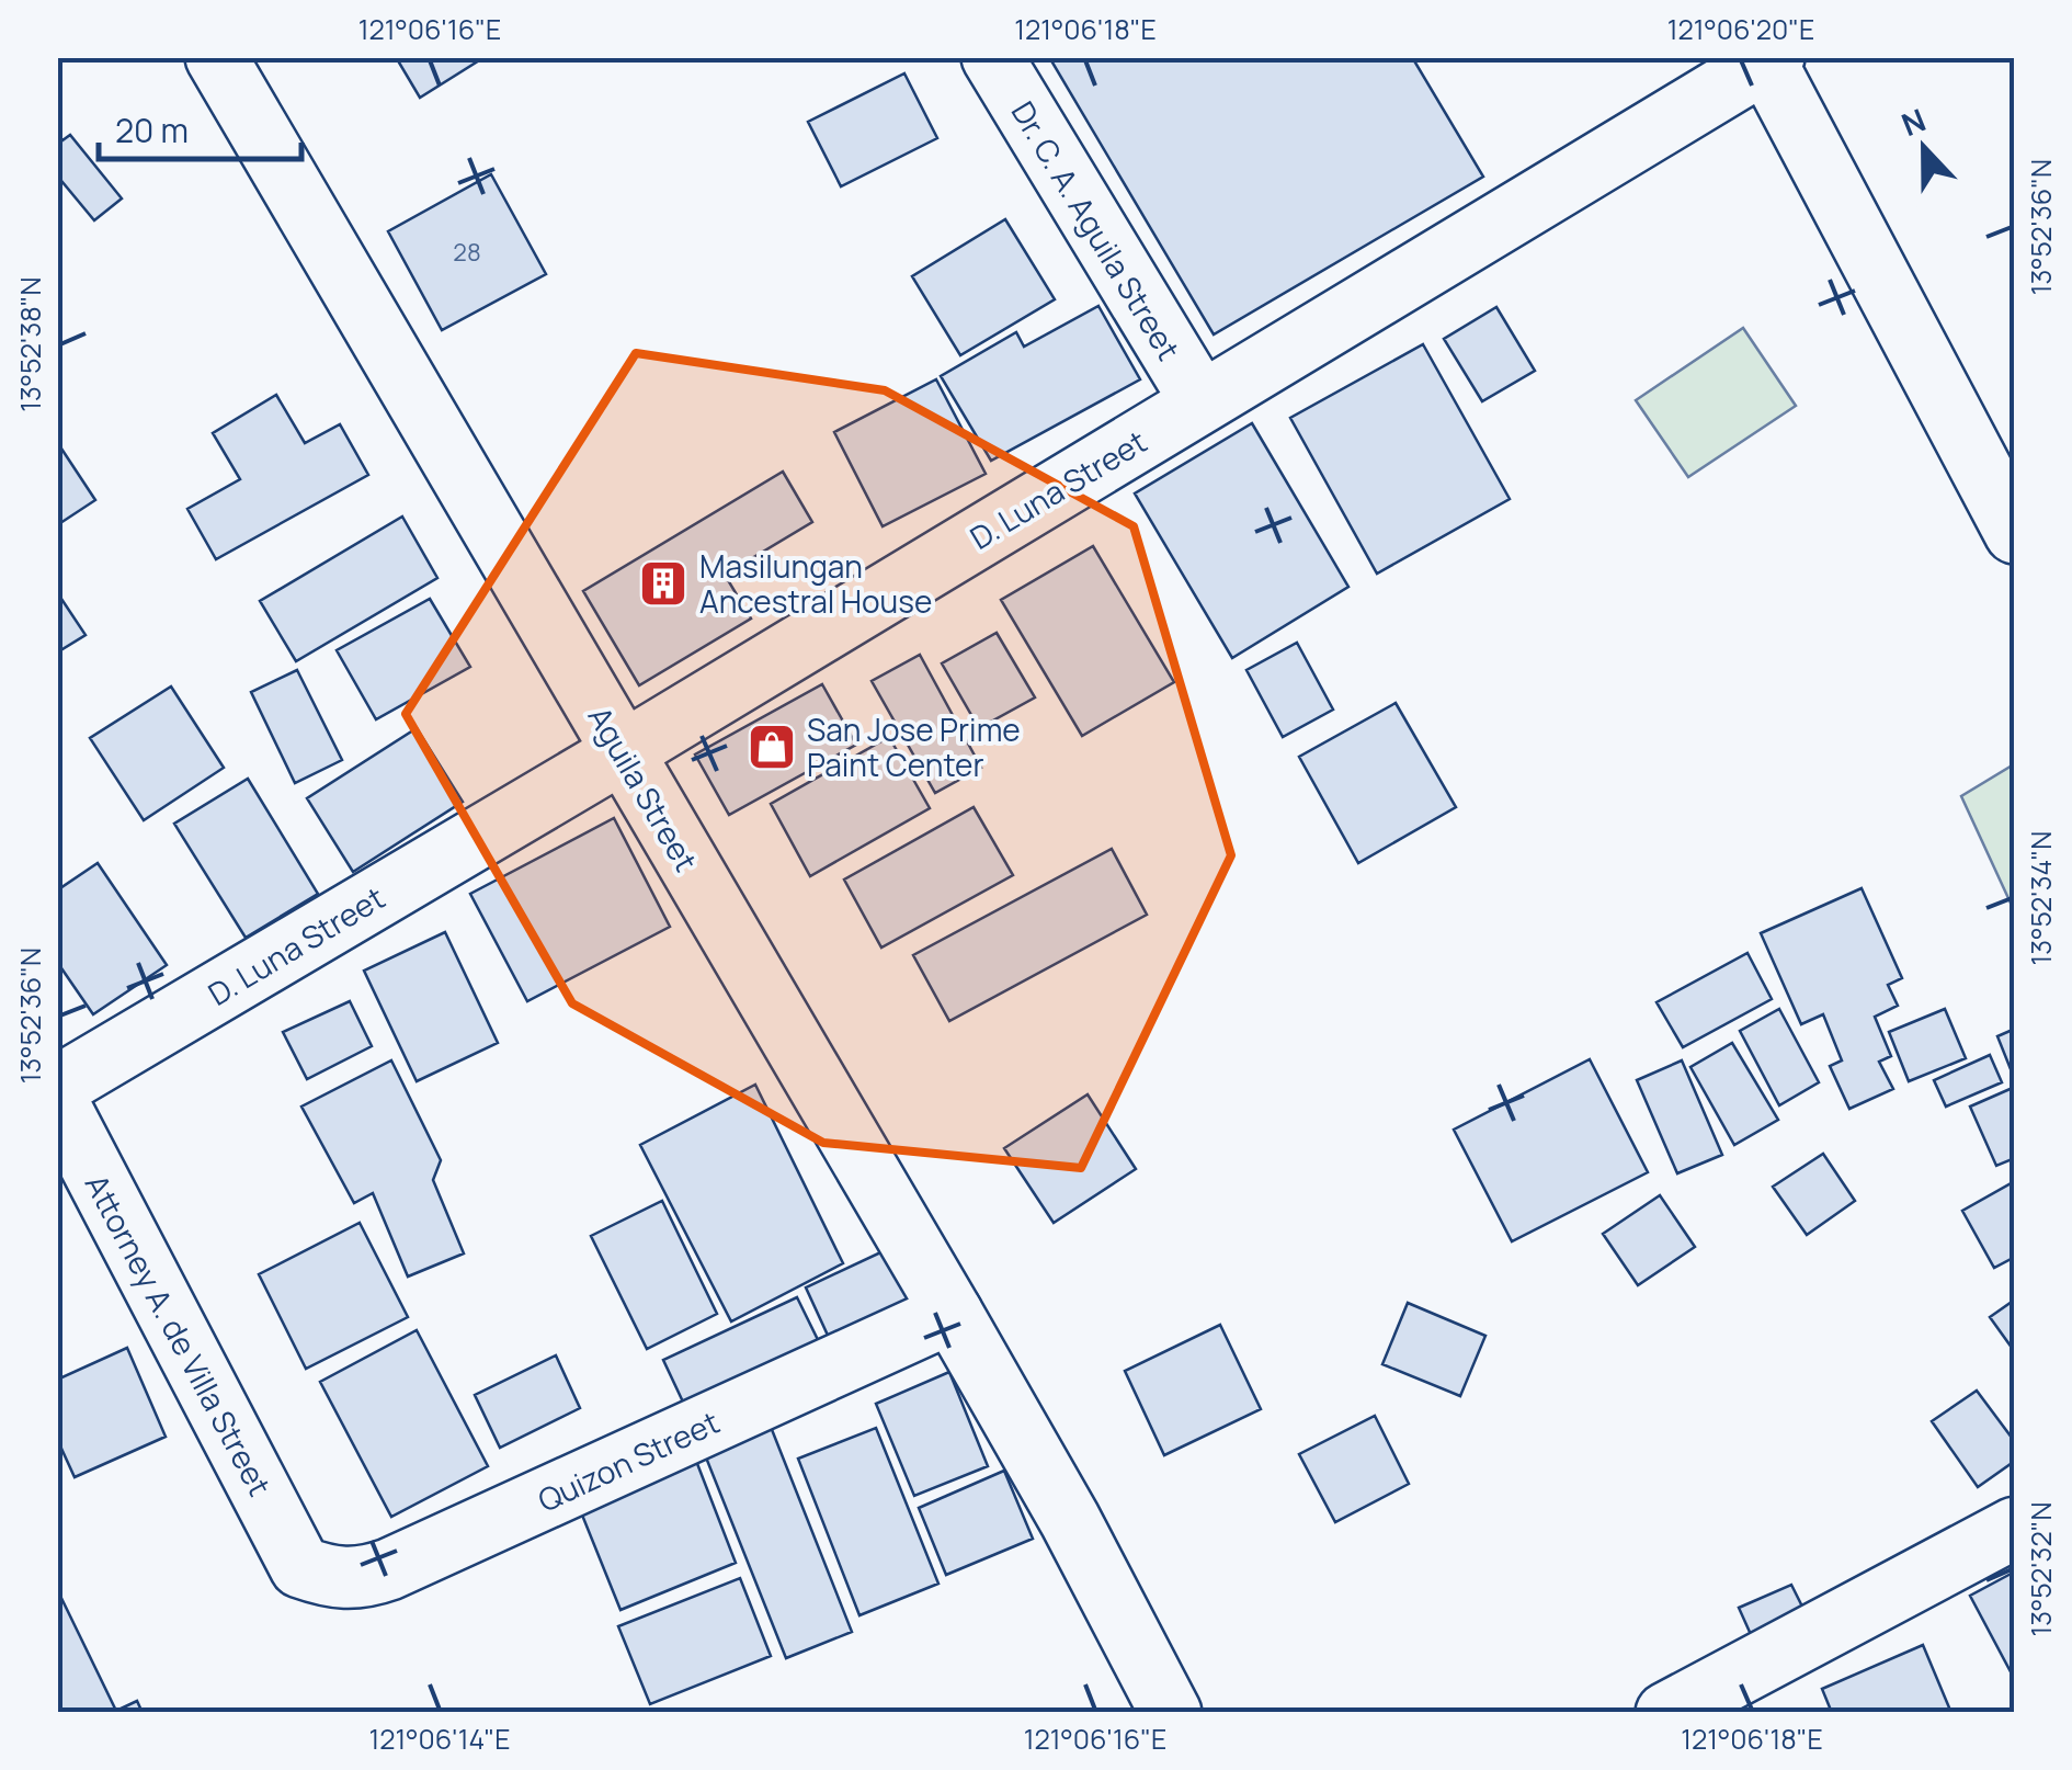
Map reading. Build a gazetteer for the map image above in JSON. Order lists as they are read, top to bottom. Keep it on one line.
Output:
{"streets":{"street":["Dr. C. A. Aguila Street","D. Luna Street","Aguila Street","Attorney A. de Villa Street","Quizon Street"]},"crossings":[["Dr. C. A. Aguila Street","D. Luna Street"],["D. Luna Street","Aguila Street"],["Aguila Street","Quizon Street"],["Attorney A. de Villa Street","Quizon Street"]],"places":{"building":["Masilungan Ancestral House"],"shop":["San Jose Prime Paint Center"]},"house_numbers":["28"],"scale_bar":"20 m","north":"top","coordinates":["121°06'16\"E","121°06'18\"E","121°06'20\"E","13°52'36\"N","13°52'38\"N","13°52'34\"N","13°52'32\"N","121°06'14\"E"]}
